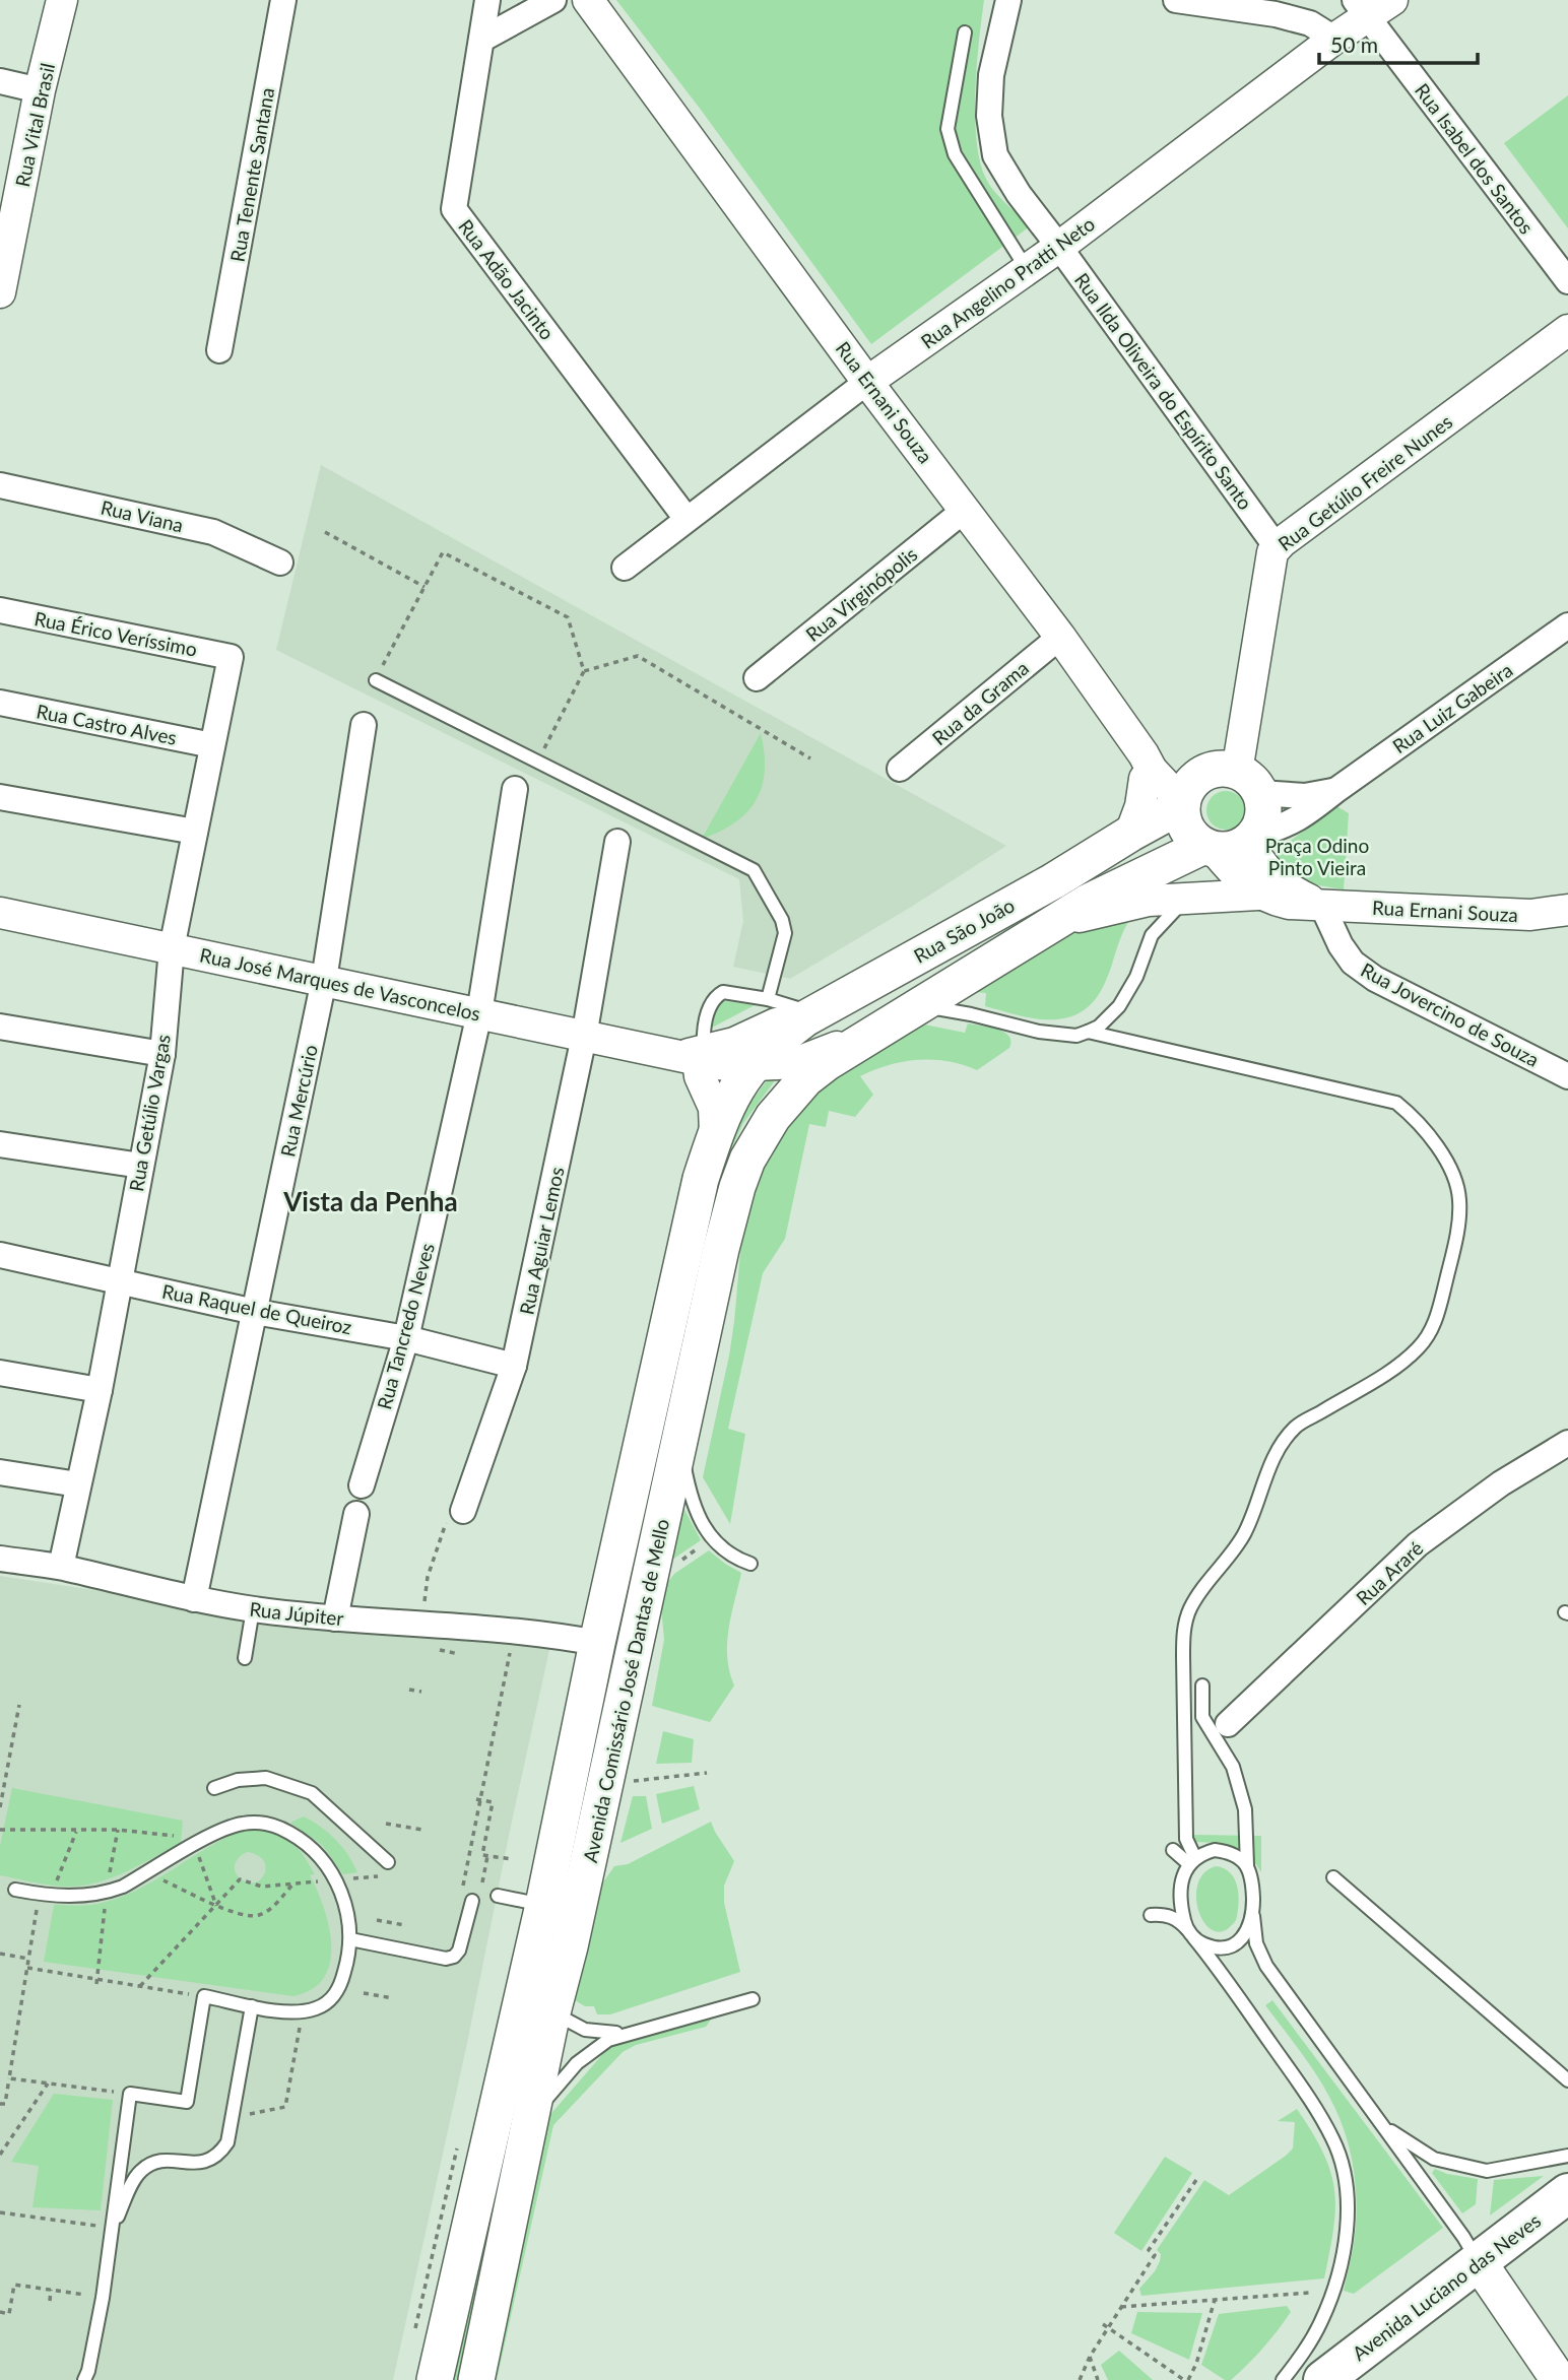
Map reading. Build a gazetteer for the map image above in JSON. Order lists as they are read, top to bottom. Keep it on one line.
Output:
{"streets":{"main road":["Rua São João","Avenida Comissário José Dantas de Mello","Avenida Luciano das Neves"],"street":["Rua Vital Brasil","Rua Isabel dos Santos","Rua Tenente Santana","Rua Adão Jacinto","Rua Angelino Pratti Neto","Rua Ilda Oliveira do Espírito Santo","Rua Ernani Souza","Rua Getúlio Freire Nunes","Rua Viana","Rua Virginópolis","Rua Érico Veríssimo","Rua da Grama","Rua Luiz Gabeira","Rua Castro Alves","Rua José Marques de Vasconcelos","Rua Jovercino de Souza","Rua Mercúrio","Rua Getúlio Vargas","Rua Aguiar Lemos","Rua Raquel de Queiroz","Rua Tancredo Neves","Rua Araré","Rua Júpiter"]},"crossings":[["Rua Isabel dos Santos","Rua Angelino Pratti Neto"],["Rua Adão Jacinto","Rua Angelino Pratti Neto"],["Rua Angelino Pratti Neto","Rua Ilda Oliveira do Espírito Santo"],["Rua Angelino Pratti Neto","Rua Ernani Souza"],["Rua Ilda Oliveira do Espírito Santo","Rua Getúlio Freire Nunes"],["Rua Ernani Souza","Rua Getúlio Freire Nunes"],["Rua Ernani Souza","Rua Virginópolis"],["Rua Ernani Souza","Rua da Grama"],["Rua Ernani Souza","Rua Luiz Gabeira"],["Rua Ernani Souza","Rua São João"],["Rua Ernani Souza","Rua Jovercino de Souza"],["Rua Getúlio Freire Nunes","Rua Luiz Gabeira"],["Rua Getúlio Freire Nunes","Rua São João"],["Rua Érico Veríssimo","Rua Getúlio Vargas"],["Rua Luiz Gabeira","Rua São João"],["Rua Castro Alves","Rua Getúlio Vargas"],["Rua São João","Rua José Marques de Vasconcelos"],["Rua São João","Avenida Comissário José Dantas de Mello"],["Rua José Marques de Vasconcelos","Rua Mercúrio"],["Rua José Marques de Vasconcelos","Rua Getúlio Vargas"],["Rua José Marques de Vasconcelos","Rua Aguiar Lemos"],["Rua José Marques de Vasconcelos","Rua Tancredo Neves"],["Rua José Marques de Vasconcelos","Avenida Comissário José Dantas de Mello"],["Rua Mercúrio","Rua Raquel de Queiroz"],["Rua Mercúrio","Rua Júpiter"],["Rua Getúlio Vargas","Rua Raquel de Queiroz"],["Rua Getúlio Vargas","Rua Júpiter"],["Rua Aguiar Lemos","Rua Raquel de Queiroz"],["Rua Raquel de Queiroz","Rua Tancredo Neves"],["Rua Júpiter","Avenida Comissário José Dantas de Mello"]],"districts":["Vista da Penha"],"parks":["Praça Odino Pinto Vieira"],"scale_bar":"50 m"}
